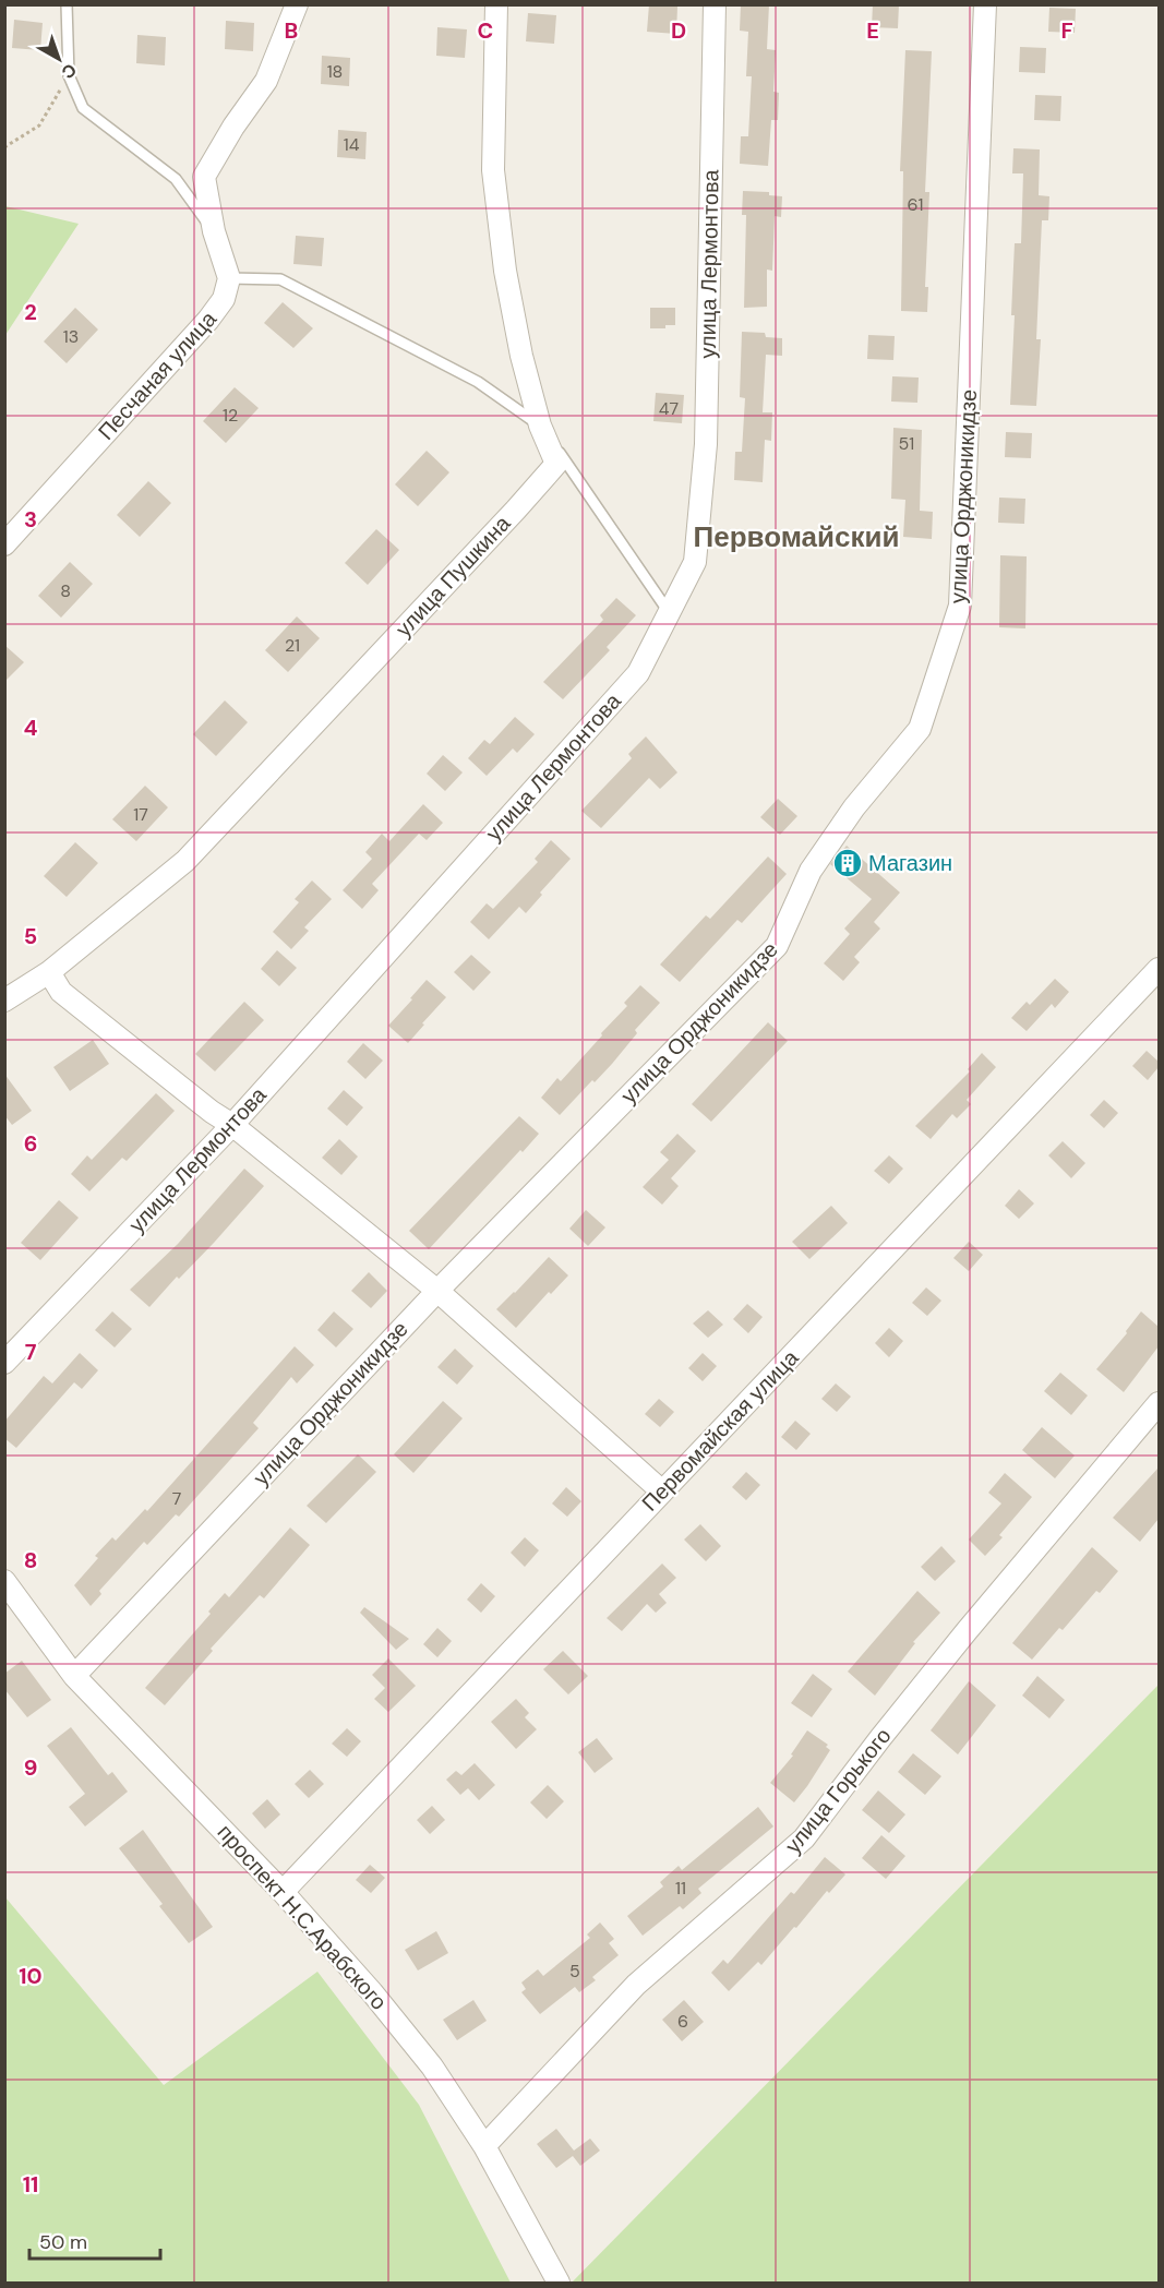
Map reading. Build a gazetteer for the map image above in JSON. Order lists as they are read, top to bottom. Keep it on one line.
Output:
{"streets":{"street":["улица Лермонтова","Песчаная улица","улица Орджоникидзе","улица Пушкина","Первомайская улица","улица Горького","проспект Н.С.Арабского"]},"crossings":[["улица Орджоникидзе","проспект Н.С.Арабского"],["Первомайская улица","проспект Н.С.Арабского"],["улица Горького","проспект Н.С.Арабского"]],"districts":["Первомайский"],"places":{"building":["Магазин"]},"house_numbers":["18","14","61","13","47","12","51","8","21","17","7","11","5","6"],"scale_bar":"50 m","north":"bottom right","grid":{"columns":["B","C","D","E","F"],"rows":["2","3","4","5","6","7","8","9","10","11"]}}
